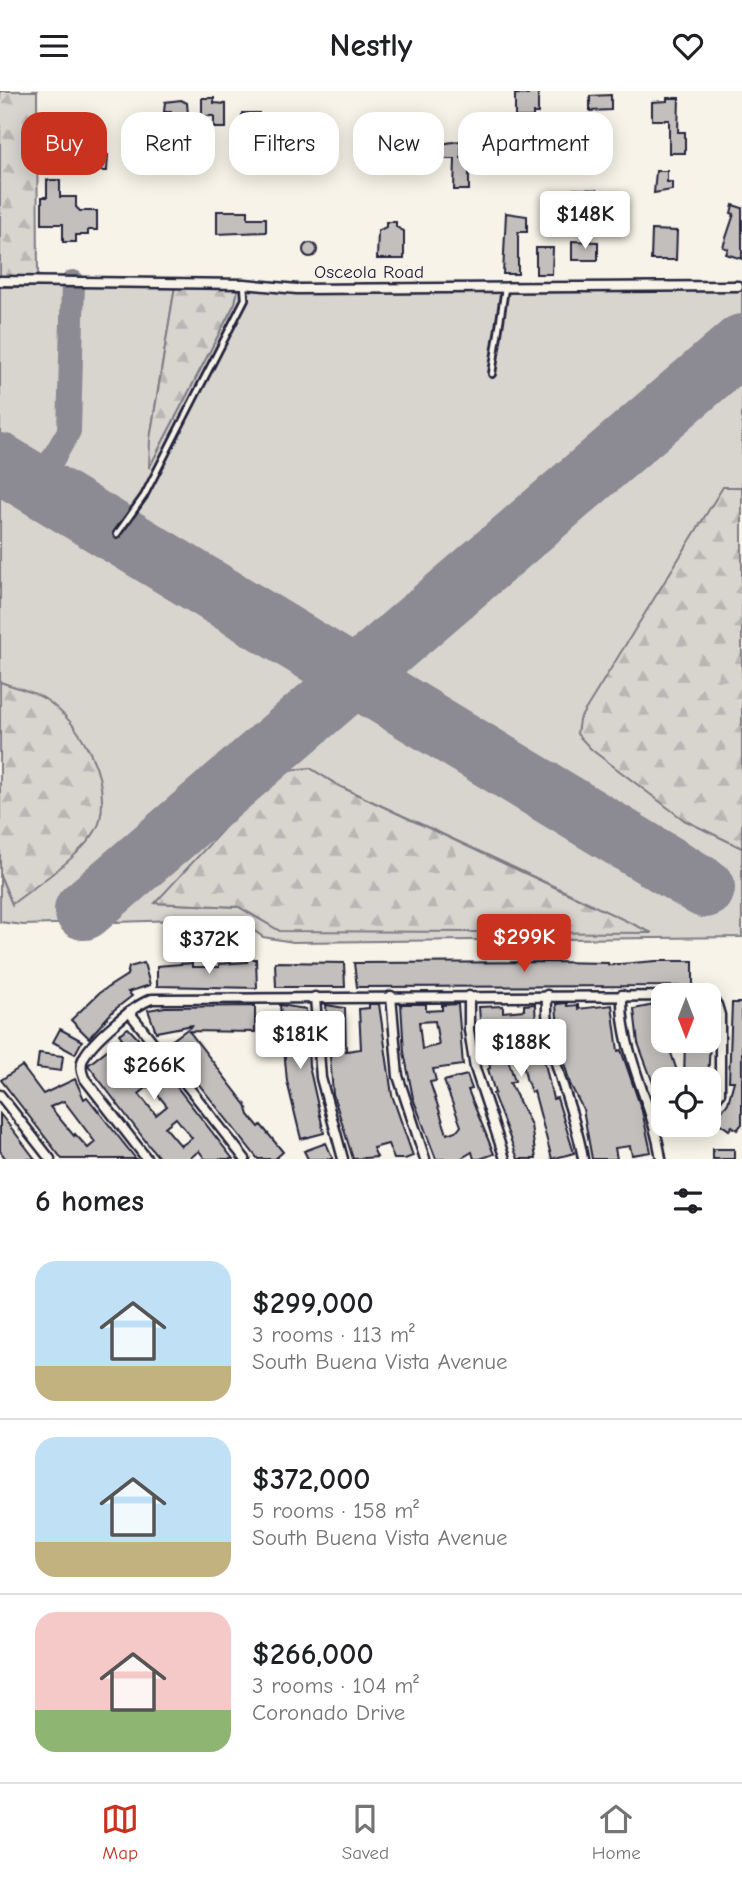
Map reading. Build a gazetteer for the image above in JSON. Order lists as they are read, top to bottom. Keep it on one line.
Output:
{"streets":{"street":["Osceola Road"]},"north":"bottom","page":{"header":"Nestly","chip":["Buy","Rent","Filters","New","Apartment"],"price":["$148K","$299K","$372K","$181K","$188K","$266K"],"heading":"6 homes","list":[{"name":"$299,000","note":"3 rooms · 113 m² · South Buena Vista Avenue"},{"name":"$372,000","note":"5 rooms · 158 m² · South Buena Vista Avenue"},{"name":"$266,000","note":"3 rooms · 104 m² · Coronado Drive"}],"tabs":["Map","Saved","Home"]}}
